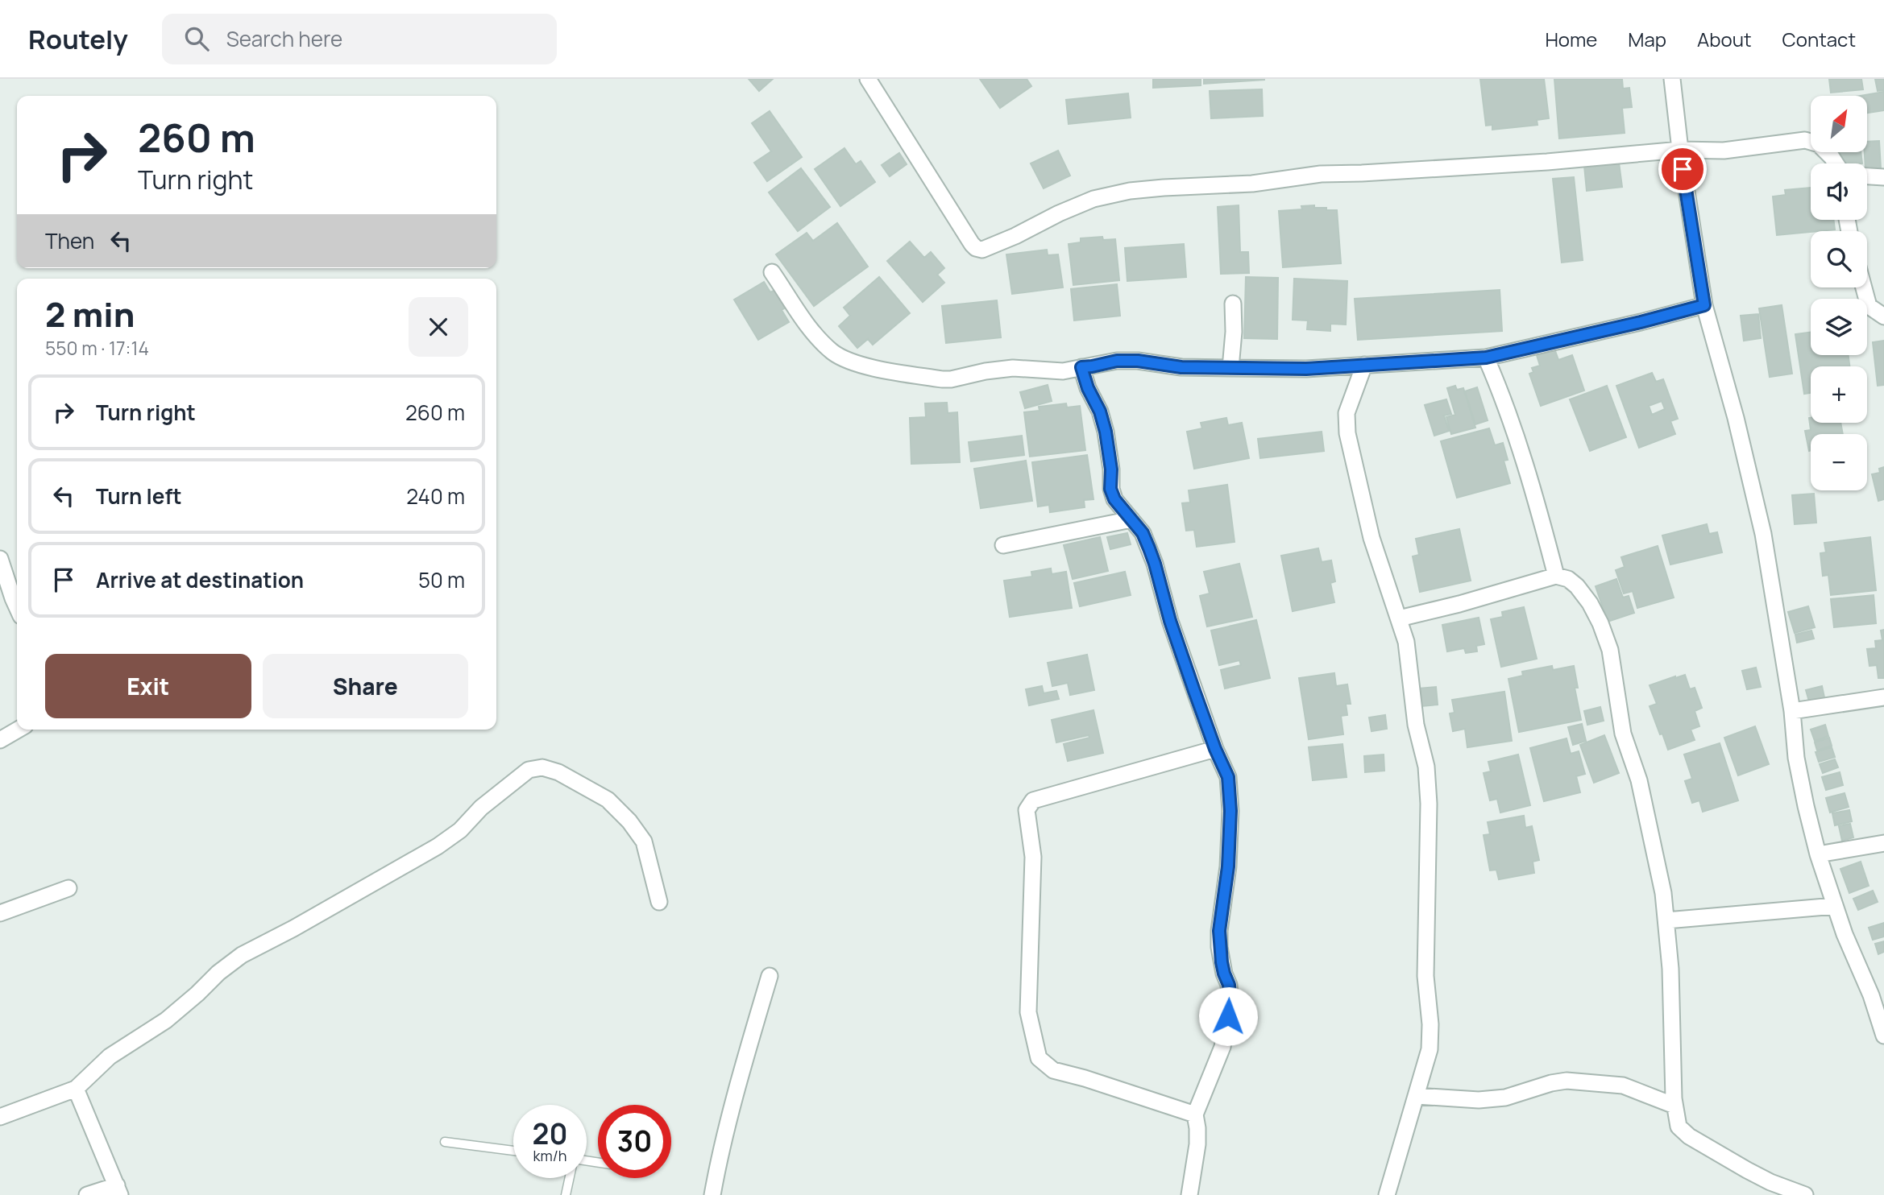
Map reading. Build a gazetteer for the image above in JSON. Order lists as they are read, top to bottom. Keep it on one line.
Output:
{"north":"top right","page":{"header":"Routely","search":"Search here","nav":["Home","Map","About","Contact"],"map_buttons":["+","−"],"turn":["260 m","Turn right"],"then":"Then","heading":["2 min","550 m · 17:14"],"list":[{"name":"Turn right","value":"260 m"},{"name":"Turn left","value":"240 m"},{"name":"Arrive at destination","value":"50 m"}],"buttons":["Exit","Share"],"speed":"20 km/h","limit":"30"}}
